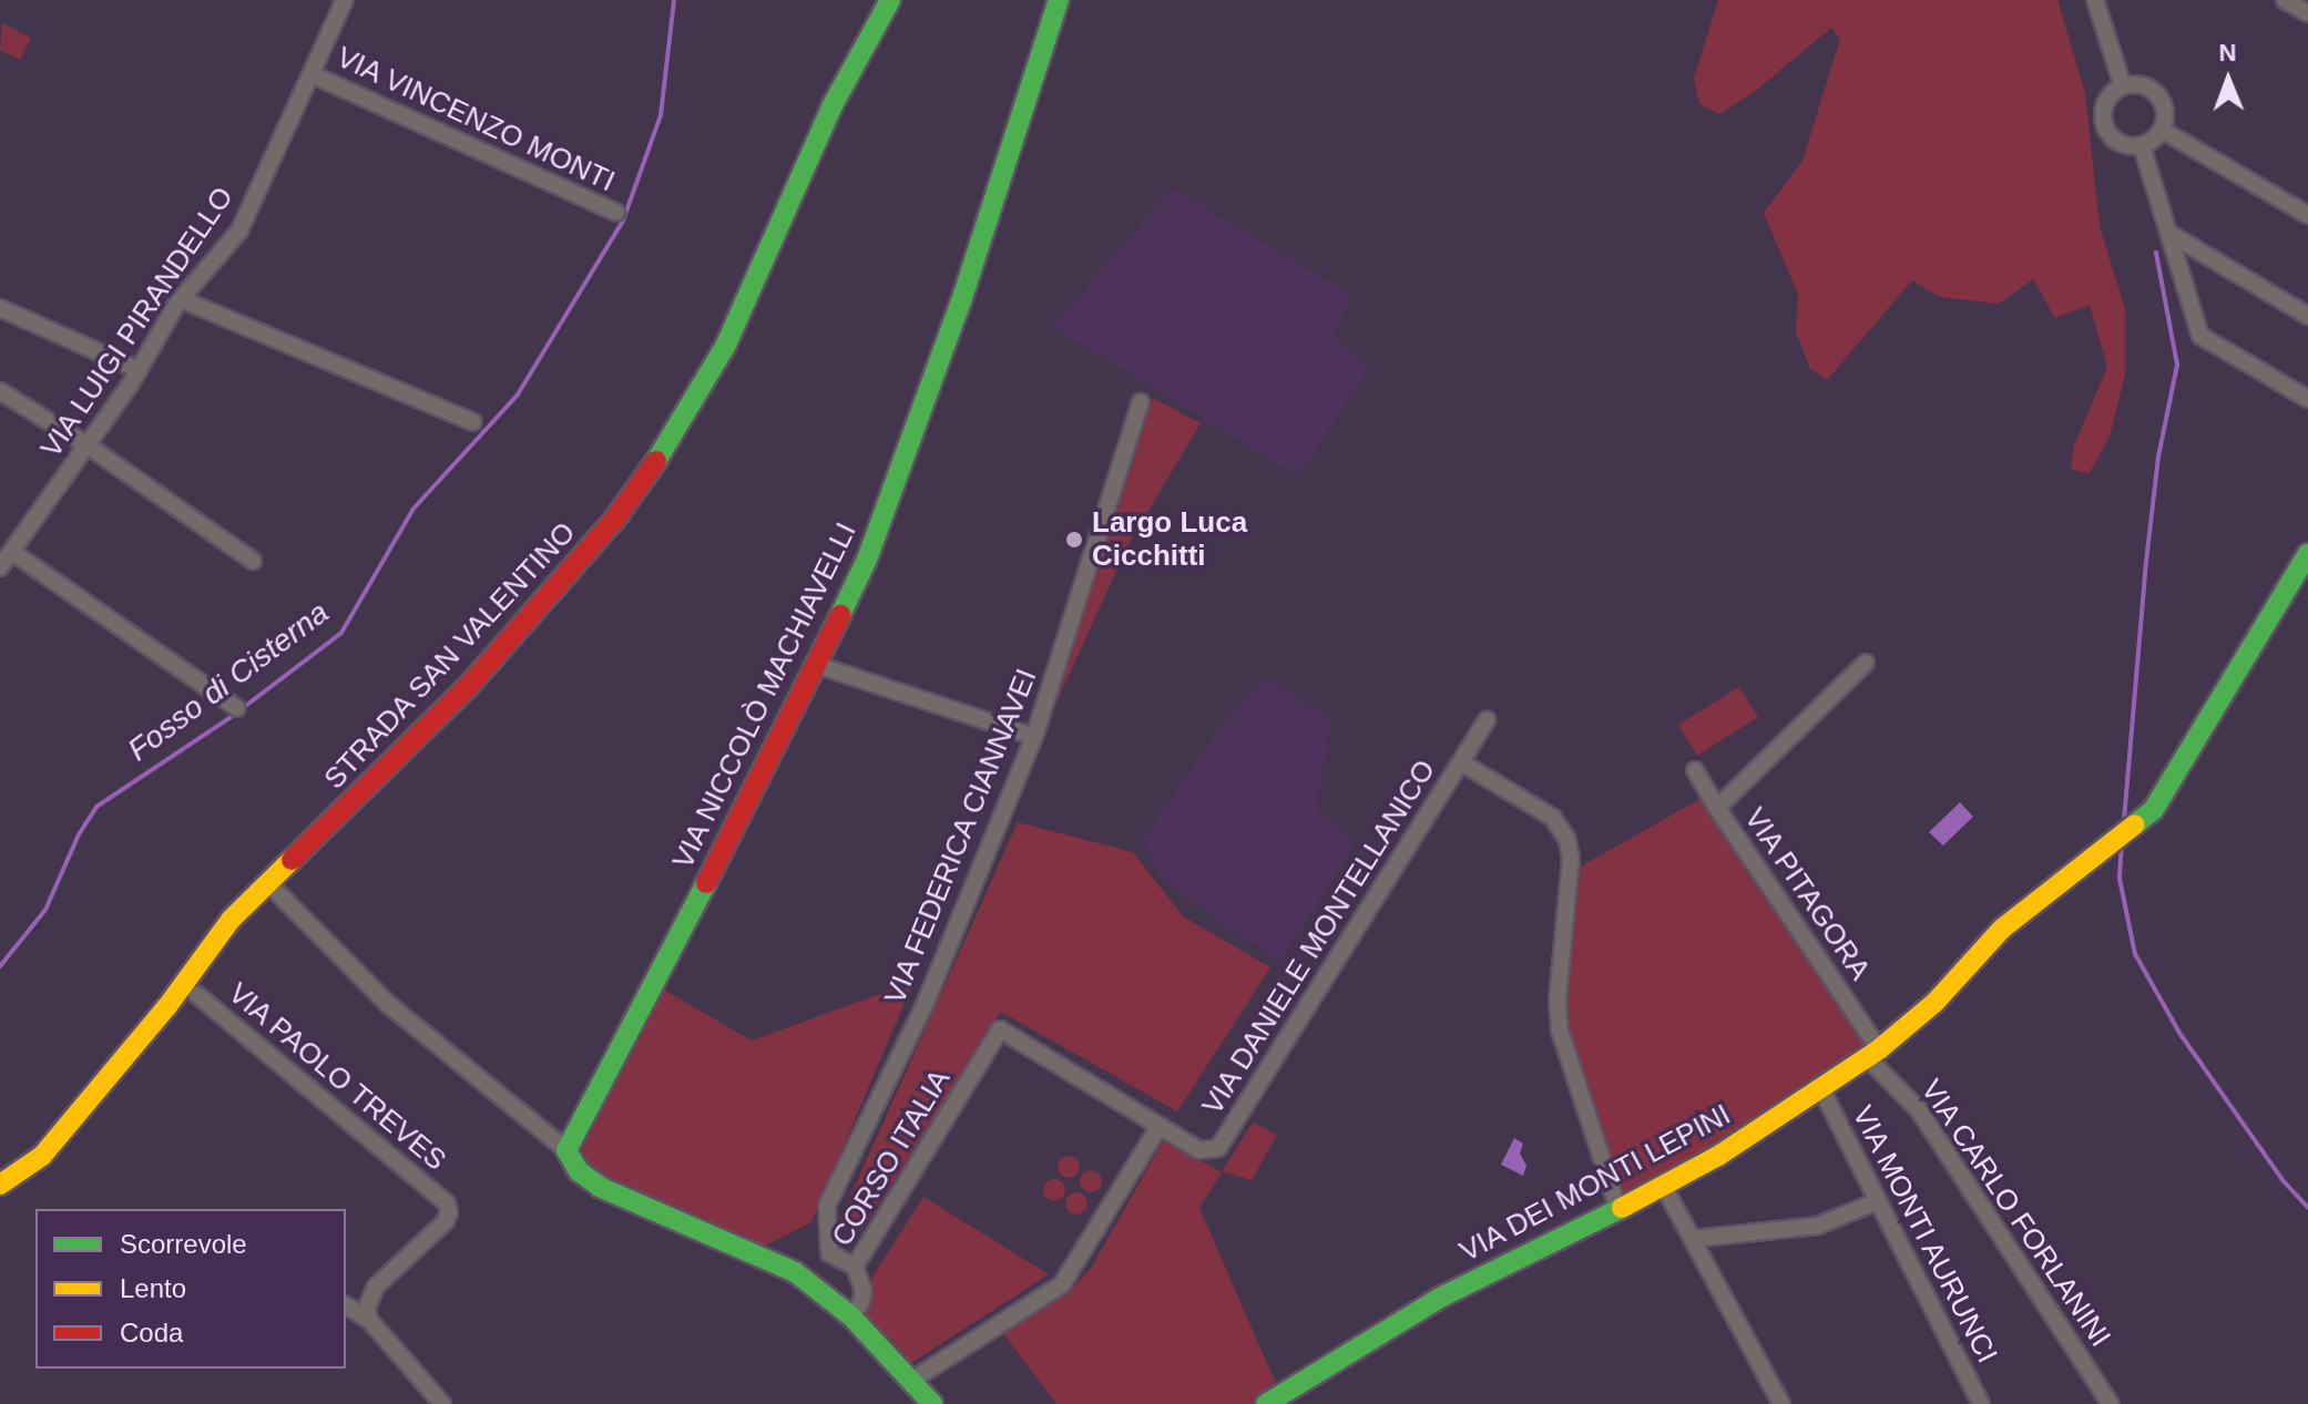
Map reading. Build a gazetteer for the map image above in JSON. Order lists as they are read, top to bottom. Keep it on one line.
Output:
{"streets":{"street":["VIA VINCENZO MONTI","VIA LUIGI PIRANDELLO","STRADA SAN VALENTINO","VIA NICCOLÒ MACHIAVELLI","VIA FEDERICA CIANNAVEI","VIA PITAGORA","VIA DANIELE MONTELLANICO","VIA PAOLO TREVES","CORSO ITALIA","VIA DEI MONTI LEPINI","VIA CARLO FORLANINI","VIA MONTI AURUNCI"]},"crossings":[["VIA VINCENZO MONTI","VIA LUIGI PIRANDELLO"],["VIA FEDERICA CIANNAVEI","CORSO ITALIA"],["VIA PITAGORA","VIA DEI MONTI LEPINI"],["VIA PITAGORA","VIA CARLO FORLANINI"],["VIA DANIELE MONTELLANICO","CORSO ITALIA"],["VIA DEI MONTI LEPINI","VIA CARLO FORLANINI"],["VIA DEI MONTI LEPINI","VIA MONTI AURUNCI"]],"water":["Fosso di Cisterna"],"places":["Largo Luca Cicchitti"],"legend":["Scorrevole","Lento","Coda"],"north":"top"}
